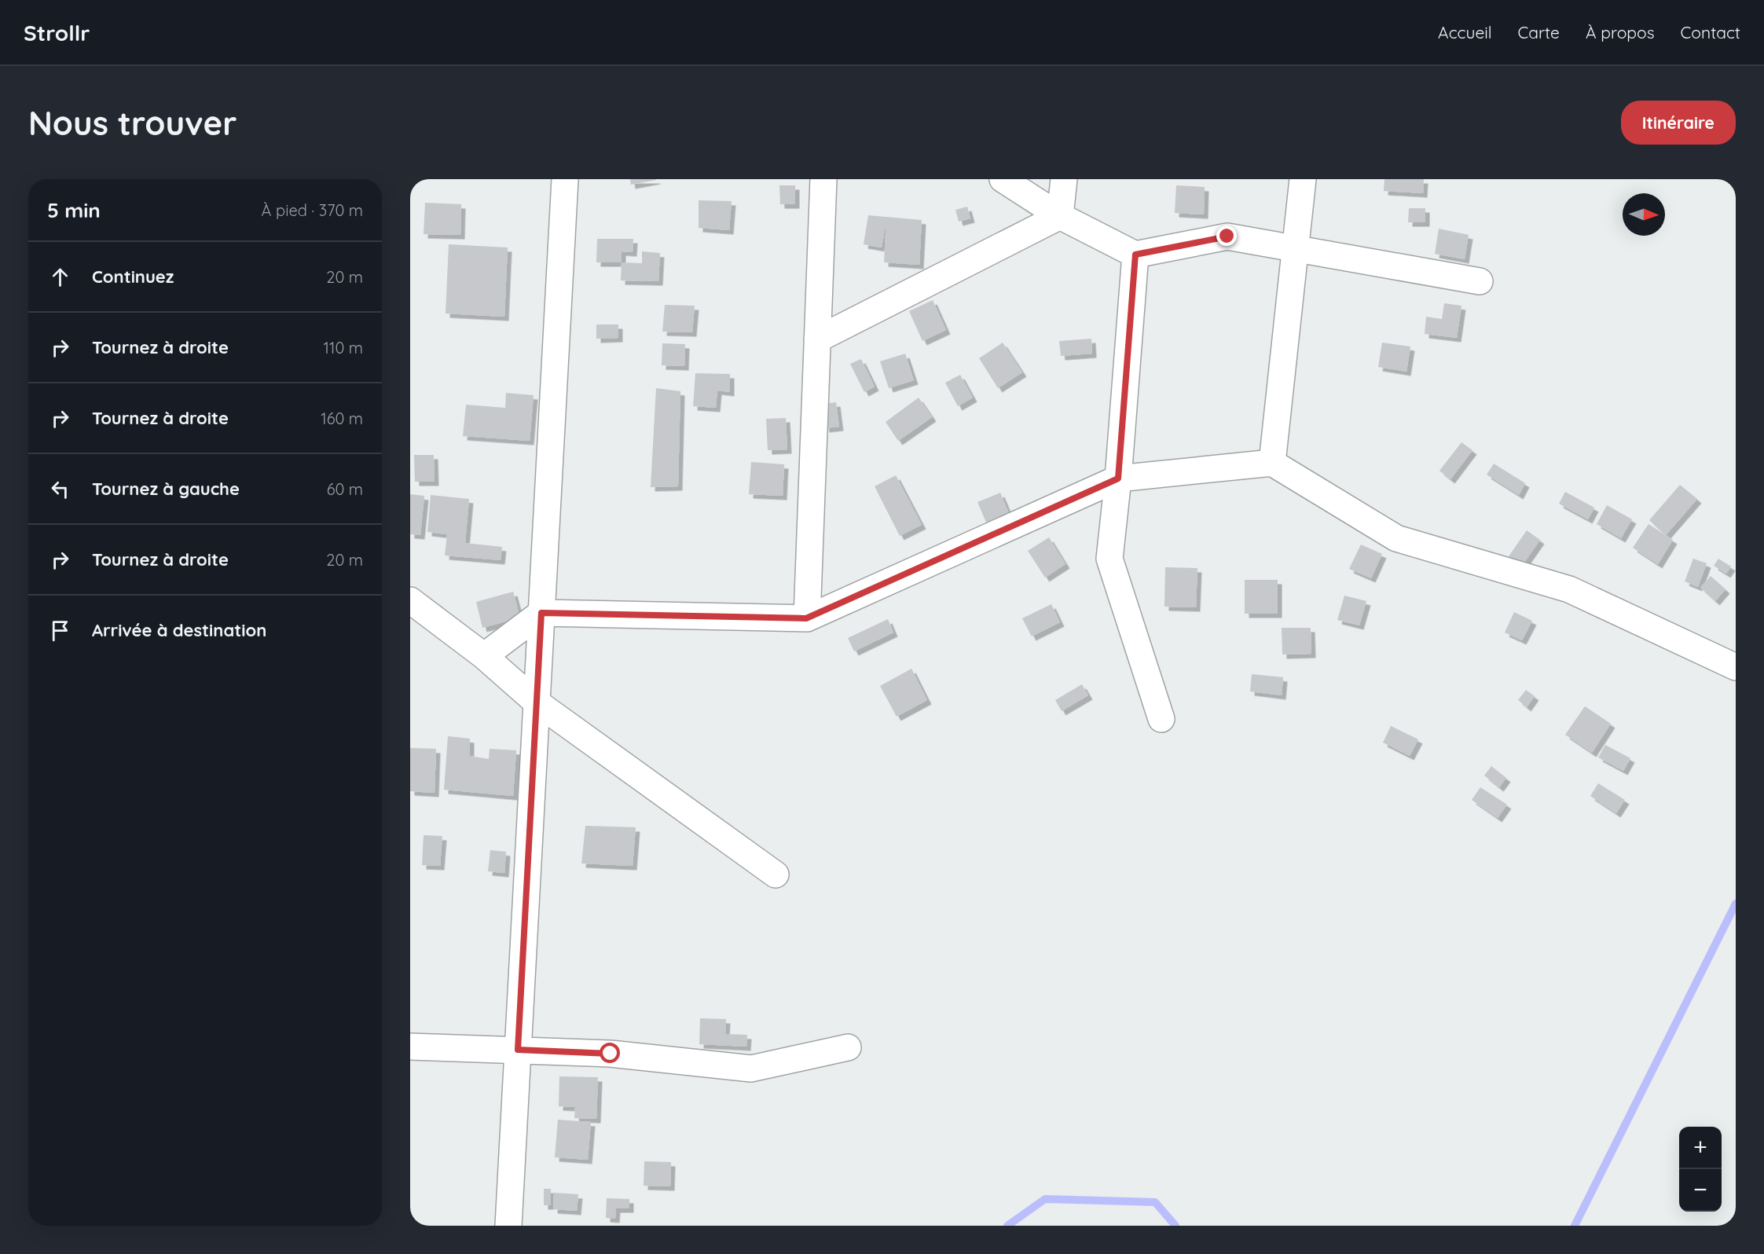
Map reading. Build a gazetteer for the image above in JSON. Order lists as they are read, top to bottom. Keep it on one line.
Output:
{"north":"right","page":{"header":"Strollr","nav":["Accueil","Carte","À propos","Contact"],"buttons":"Itinéraire","title":"Nous trouver","heading":["5 min","À pied · 370 m"],"list":[["Continuez","20 m"],["Tournez à droite","110 m"],["Tournez à droite","160 m"],["Tournez à gauche","60 m"],["Tournez à droite","20 m"],"Arrivée à destination"],"map_buttons":["+","−"]}}
